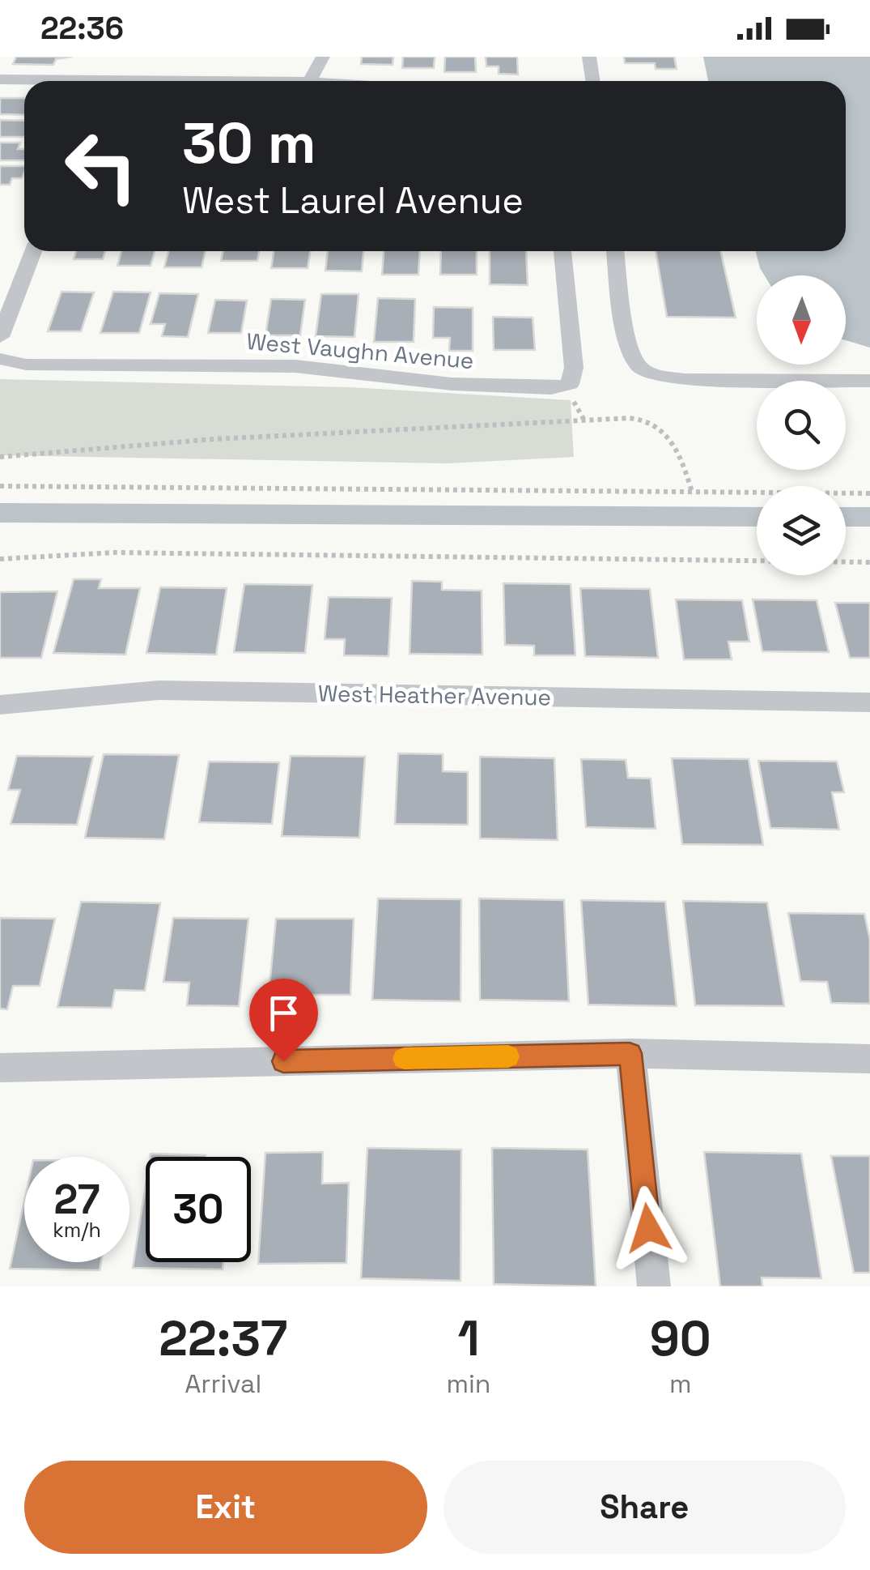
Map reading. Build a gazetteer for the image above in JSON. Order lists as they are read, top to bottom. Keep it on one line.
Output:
{"streets":{"street":["West Vaughn Avenue","West Heather Avenue"]},"north":"bottom","page":{"status":"22:36","turn":["30 m","West Laurel Avenue"],"speed":"27 km/h","limit":"30","eta":["22:37","Arrival","1","min","90","m"],"buttons":["Exit","Share"]}}
